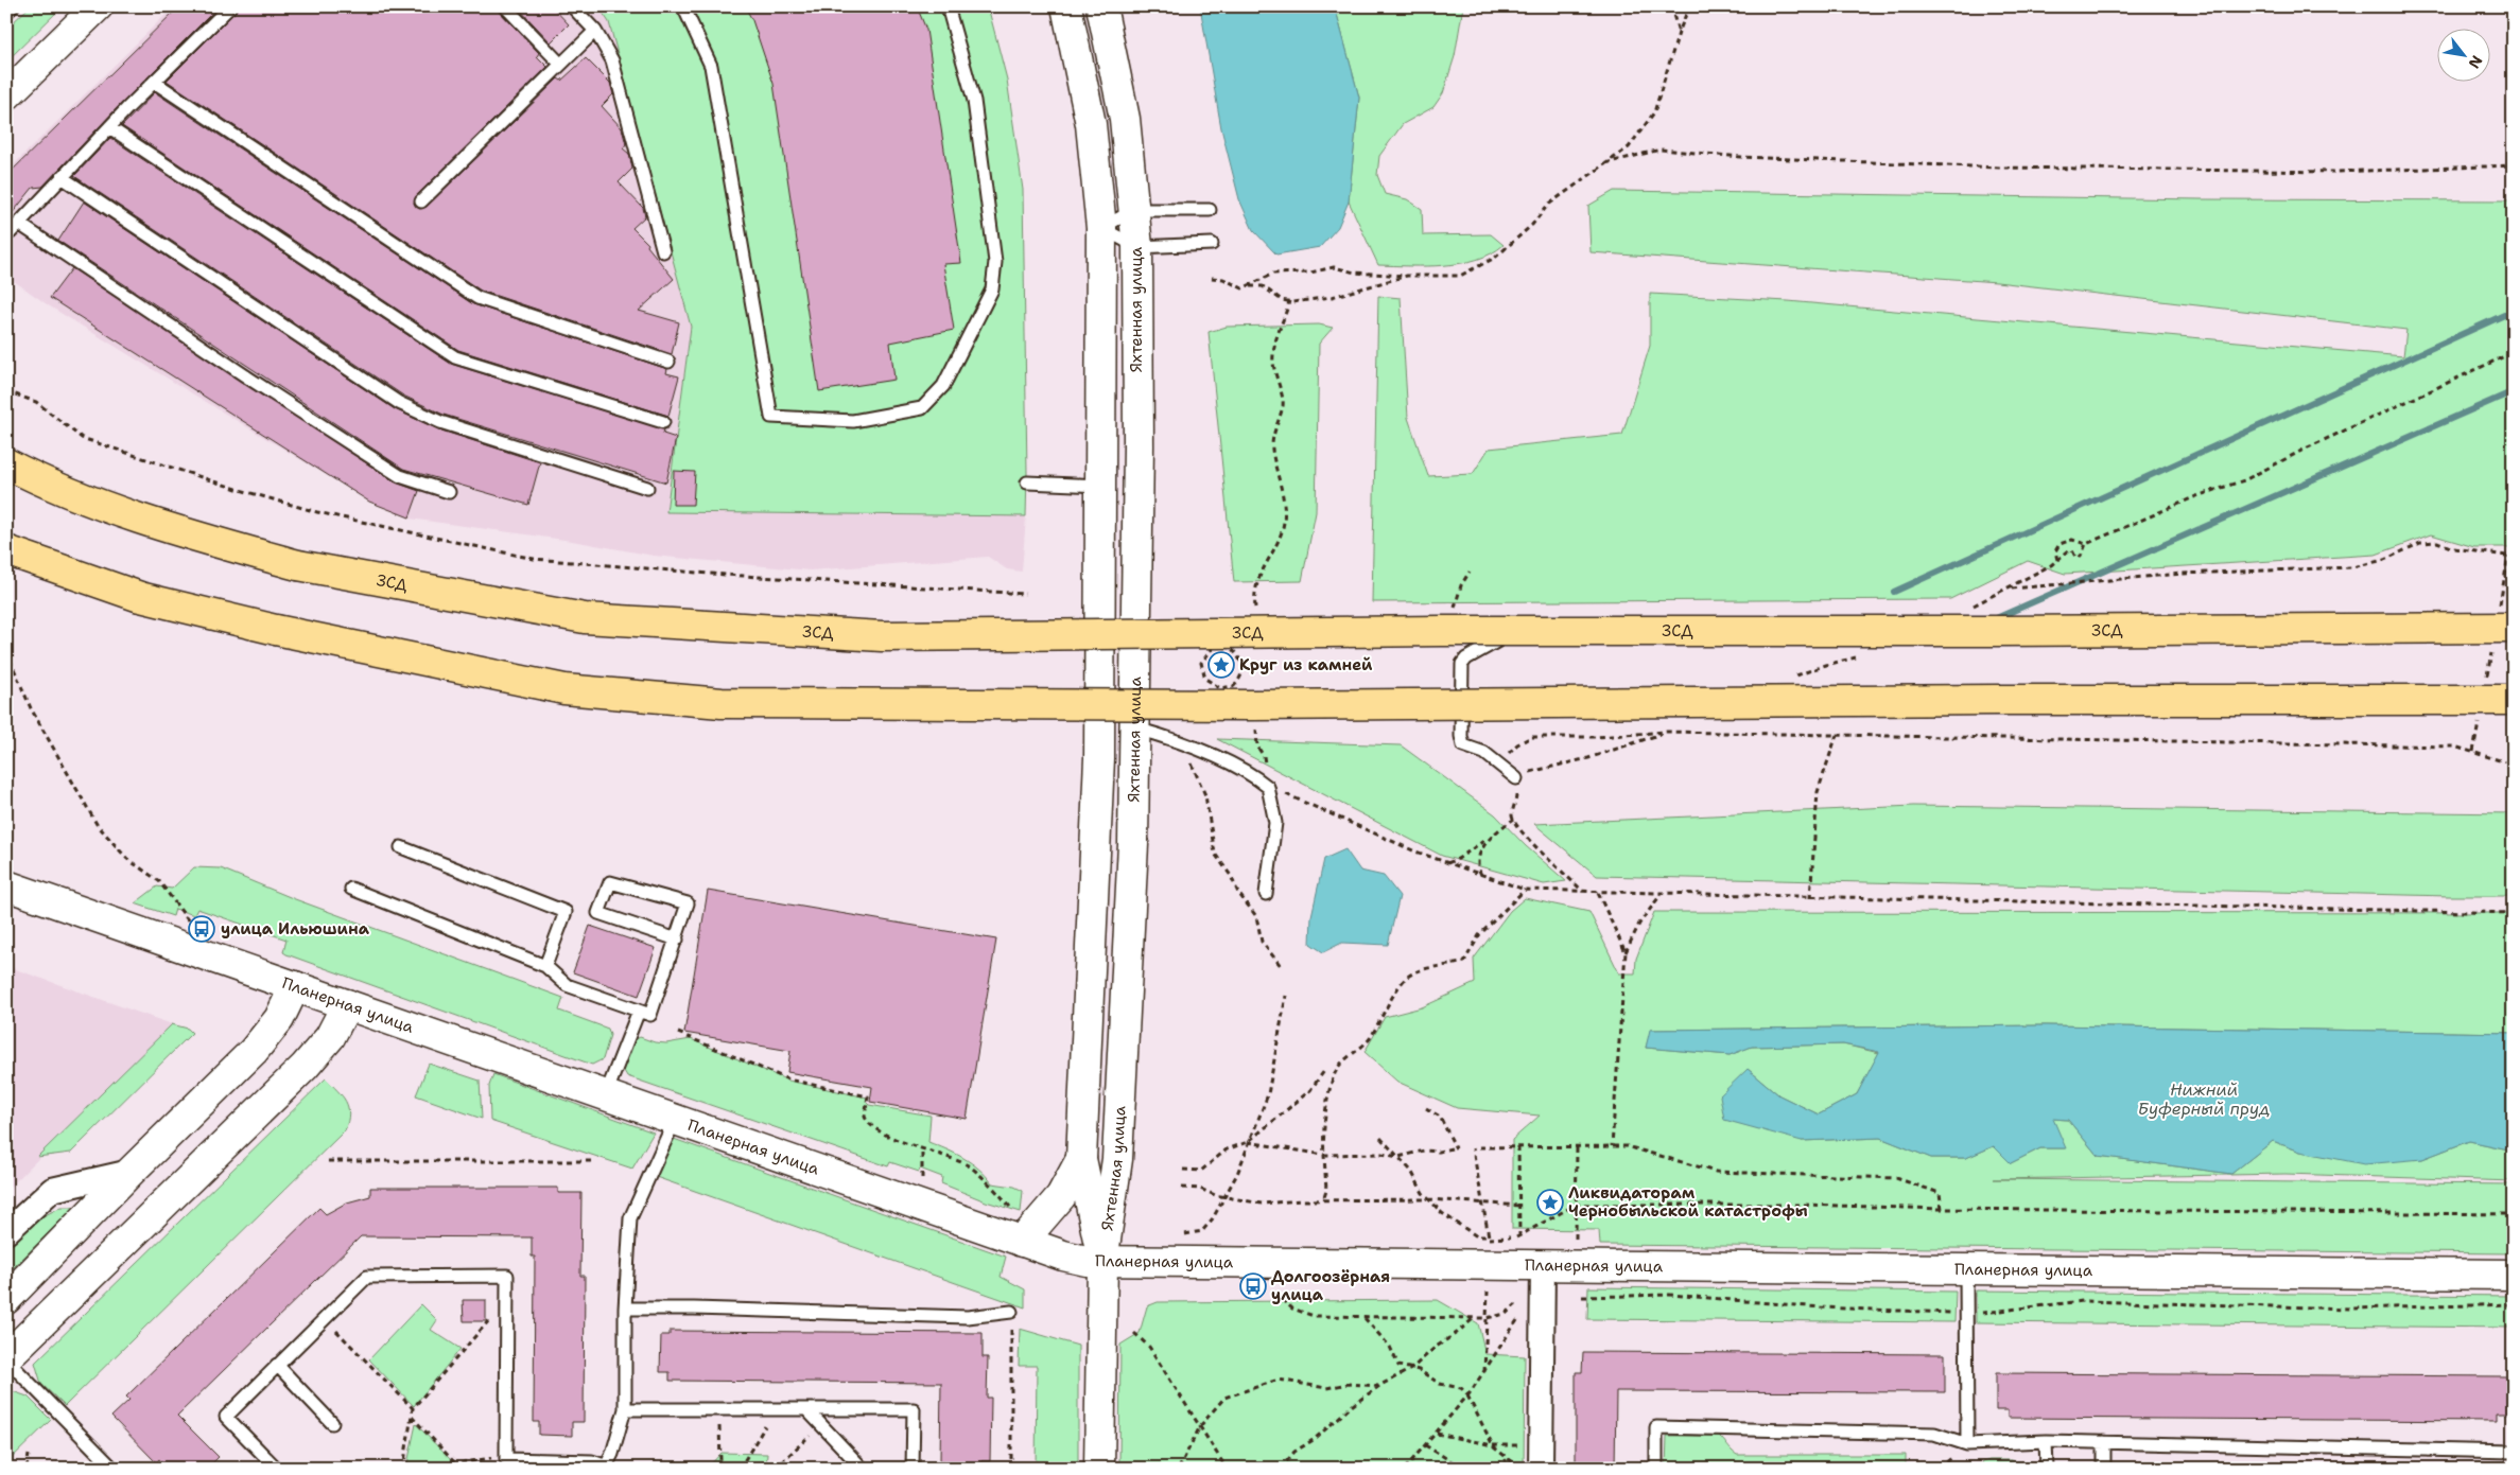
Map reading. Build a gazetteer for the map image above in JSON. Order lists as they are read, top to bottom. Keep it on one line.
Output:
{"streets":{"highway":["ЗСД"],"main road":["Яхтенная улица","Планерная улица"]},"crossings":[["Яхтенная улица","Планерная улица"]],"water":["Нижний Буферный пруд"],"places":{"place":["Круг из камней","Ликвидаторам Чернобыльской катастрофы"],"bus stop":["улица Ильюшина","Долгоозёрная улица"]},"north":"bottom right"}
